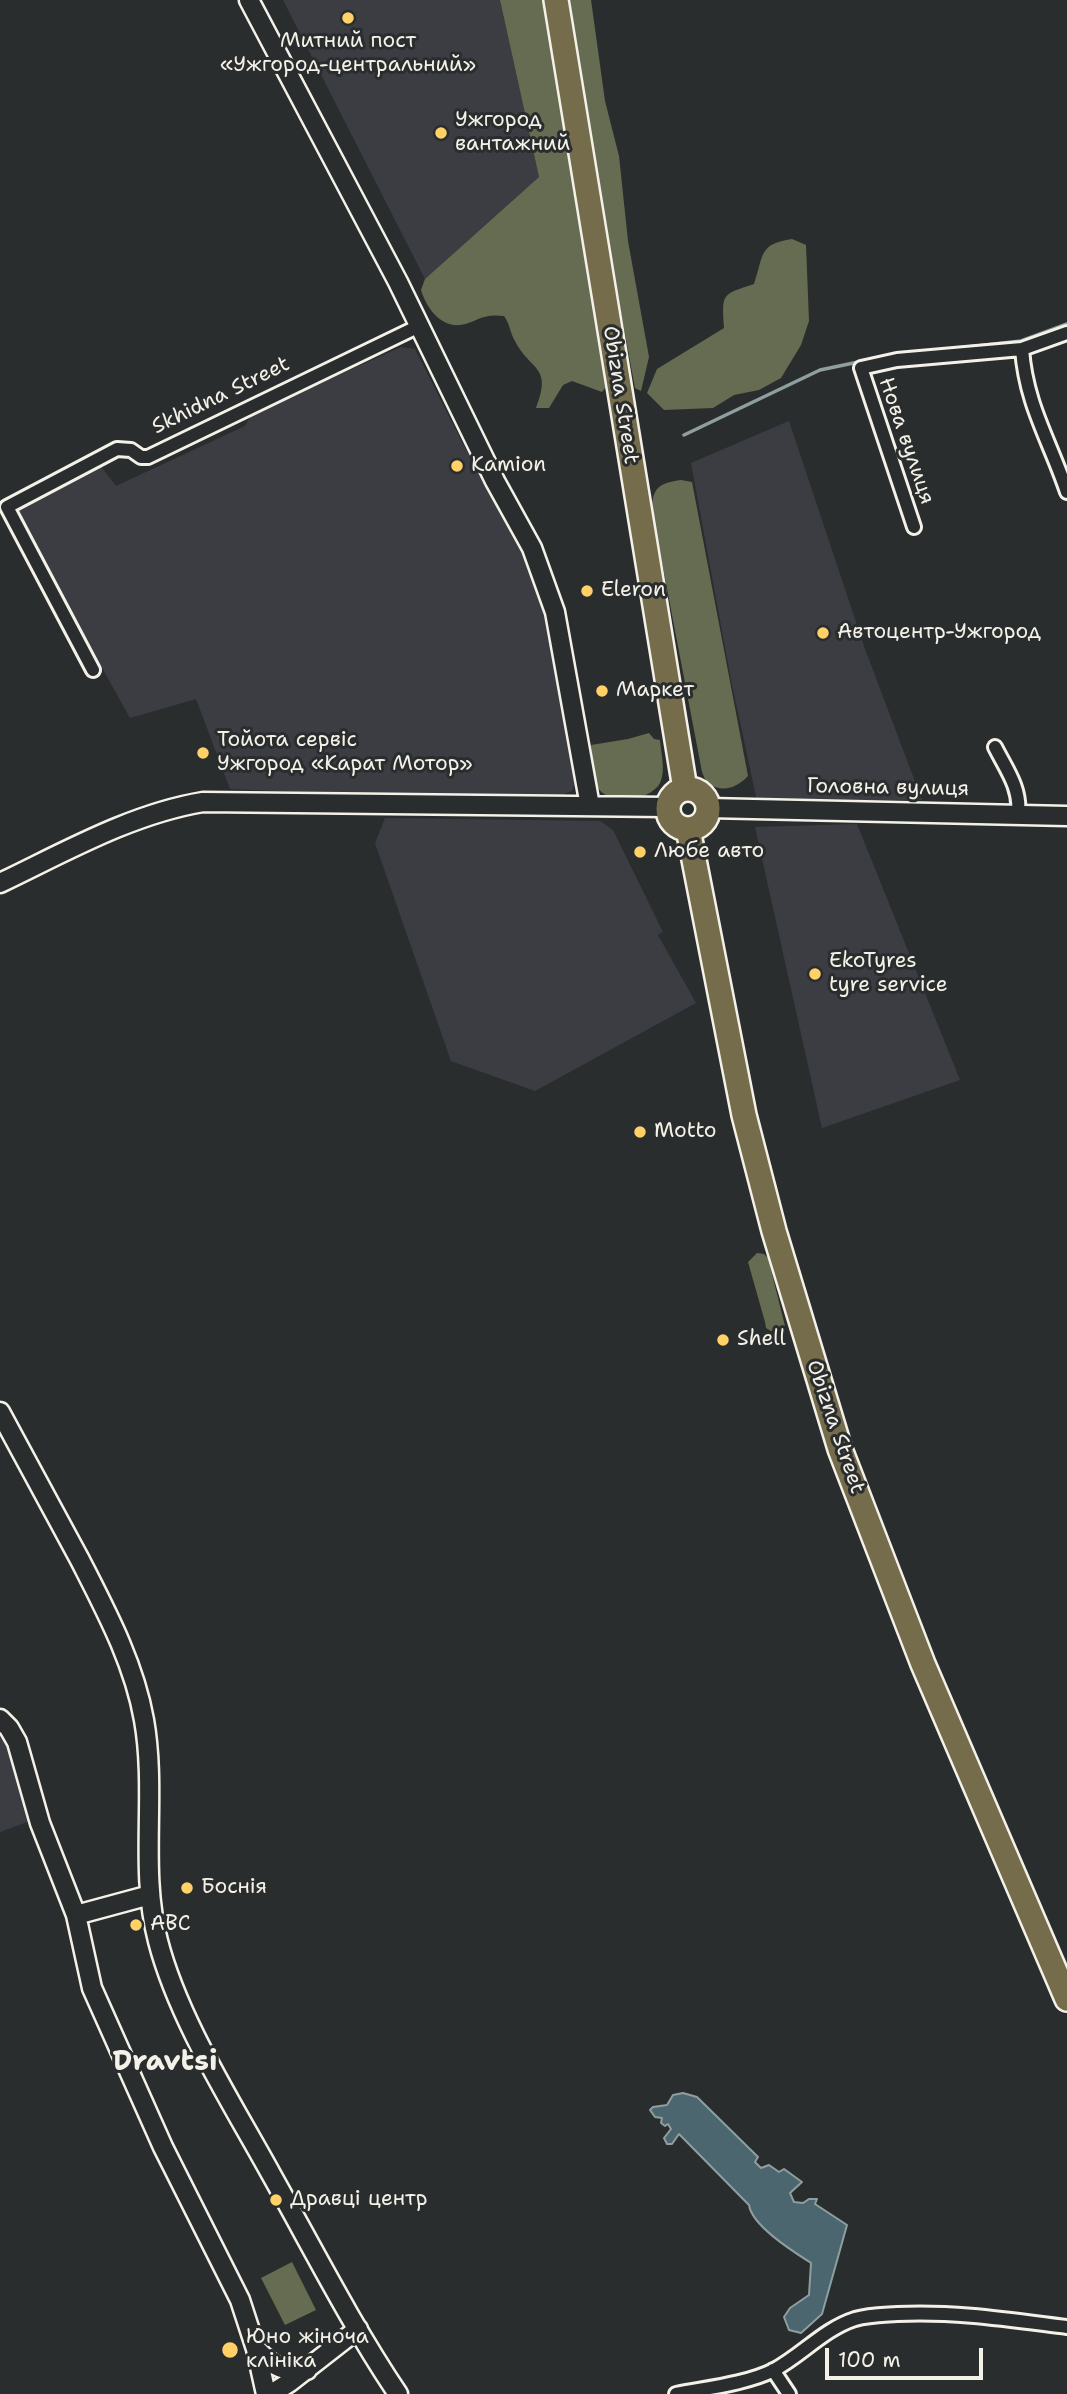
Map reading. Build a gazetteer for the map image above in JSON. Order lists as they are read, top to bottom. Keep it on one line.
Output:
{"streets":{"highway":["Obizna Street"],"street":["Skhidna Street","Нова вулиця","Головна вулиця"]},"crossings":[["Obizna Street","Головна вулиця"]],"districts":["Dravtsi"],"places":["Митний пост «Ужгород-центральний»","Ужгород вантажний","Kamion","Eleron","Автоцентр-Ужгород","Маркет","Тойота сервіс Ужгород «Карат Мотор»","Любе авто","EkoTyres tyre service","Motto","Shell","Боснія","ABC","Дравці центр","Юно жіноча клініка"],"scale_bar":"100 m"}
